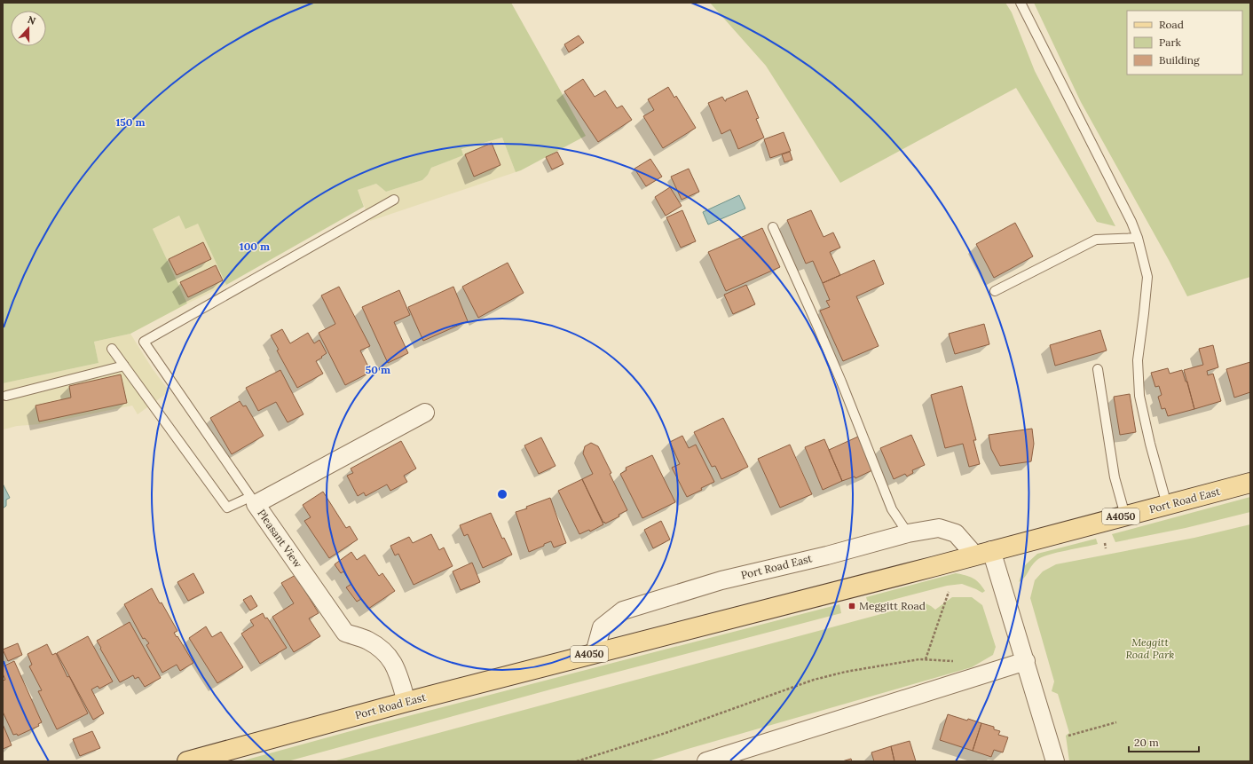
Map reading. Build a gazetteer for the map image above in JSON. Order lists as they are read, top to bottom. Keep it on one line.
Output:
{"streets":{"main road":["Port Road East","A4050"],"street":["Pleasant View"]},"crossings":[["Port Road East","Pleasant View"]],"parks":["Meggitt Road Park"],"places":{"transit":["Meggitt Road"]},"legend":["Road","Park","Building"],"scale_bar":"20 m","north":"top","rings":["150 m","100 m","50 m"]}
